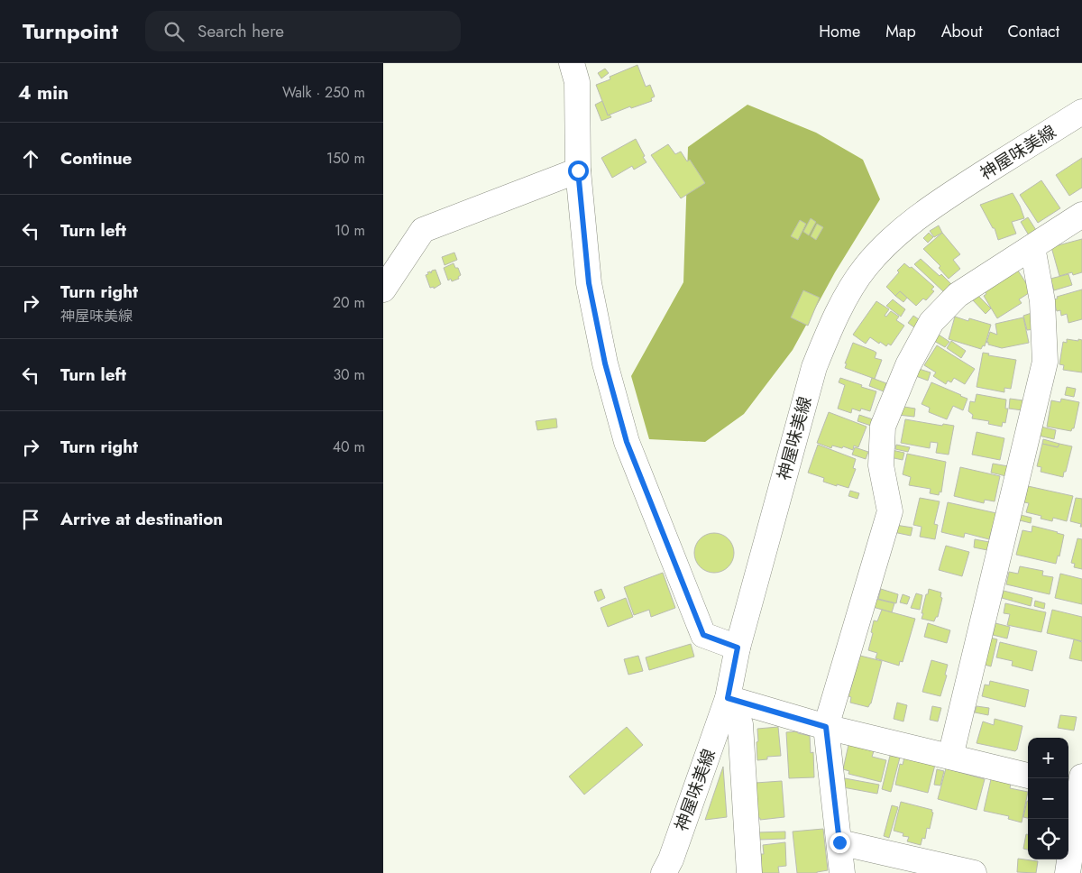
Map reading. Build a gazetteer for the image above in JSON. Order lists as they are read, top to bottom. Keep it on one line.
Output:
{"streets":{"street":["神屋味美線"]},"page":{"header":"Turnpoint","search":"Search here","nav":["Home","Map","About","Contact"],"heading":["4 min","Walk · 250 m"],"list":[["Continue","150 m"],["Turn left","10 m"],["Turn right","神屋味美線","20 m"],["Turn left","30 m"],["Turn right","40 m"],"Arrive at destination"],"map_buttons":["+","−"]}}
